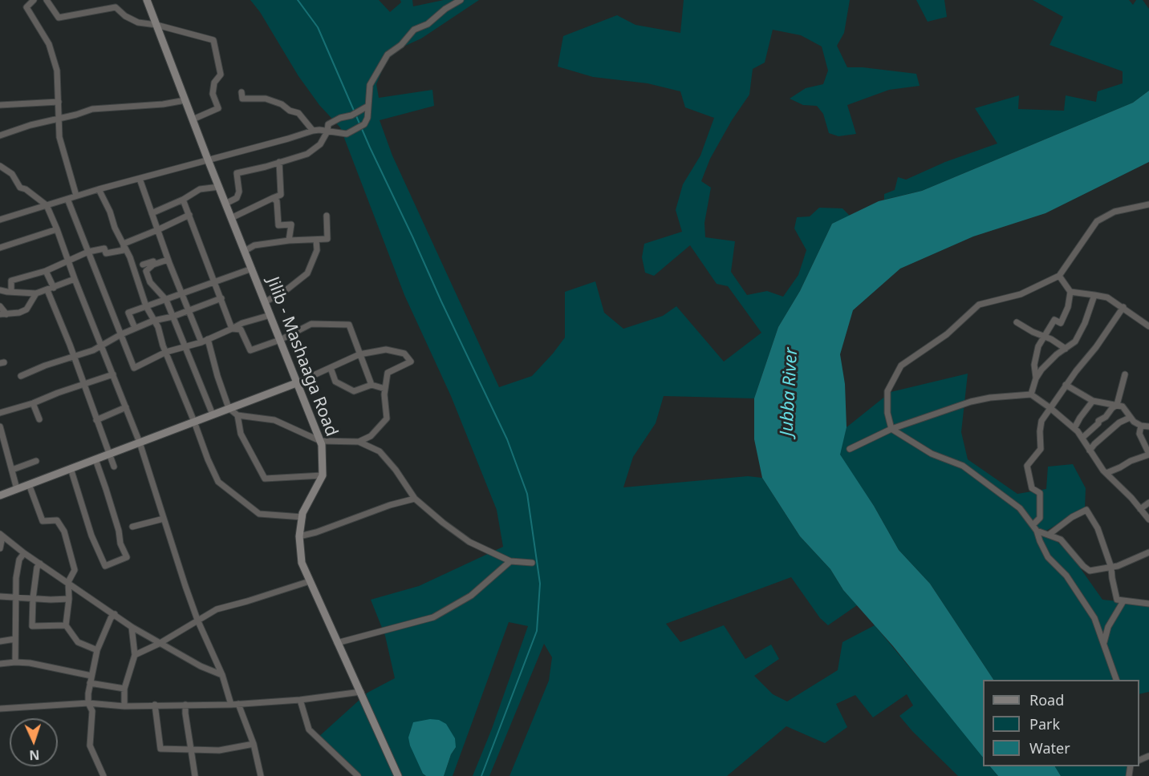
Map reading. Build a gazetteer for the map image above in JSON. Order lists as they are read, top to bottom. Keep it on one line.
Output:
{"streets":{"main road":["Jilib - Mashaaga Road"]},"water":["Jubba River"],"legend":["Road","Park","Water"],"north":"bottom"}
